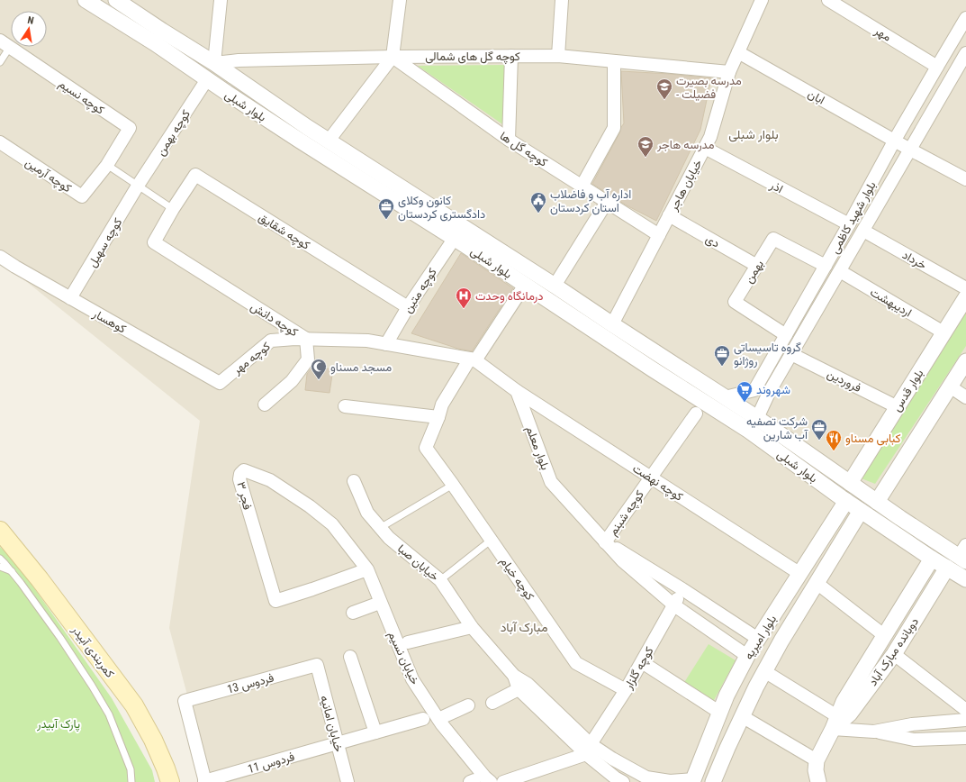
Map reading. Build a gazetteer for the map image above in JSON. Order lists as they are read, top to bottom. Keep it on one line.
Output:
{"streets":{"main road":["کمربندی آبیدر"],"street":["مهر","کوچه گل های شمالی","کوچه نسیم","ابان","بلوار شبلی","کوچه بهمن","کوچه گل ها","کوچه آرمین","خیابان هاجر","اذر","بلوار شهید کاظمی","کوچه شقایق","دی","کوچه سهیل","خرداد","بهمن","کوچه متین","اردیبهشت","کوچه دانش","کوهسار","کوچه مهر","فروردین","بلوار قدس","بلوار معلم","کوچه نهضت","فجر ۳","کوچه شبنم","خیابان صبا","کوچه خیام","بلوار امیریه","دوبانده مبارک آباد","خیابان نسیم","کوچه گلزار","فردوس 13","خیابان امانیه","فردوس 11"]},"crossings":[["مهر","بلوار شهید کاظمی"],["کوچه گل های شمالی","بلوار شبلی"],["کوچه گل های شمالی","کوچه گل ها"],["کوچه گل های شمالی","خیابان هاجر"],["کوچه نسیم","کوچه آرمین"],["ابان","خیابان هاجر"],["ابان","بلوار شهید کاظمی"],["بلوار شبلی","کوچه بهمن"],["بلوار شبلی","خیابان هاجر"],["بلوار شبلی","بلوار شهید کاظمی"],["بلوار شبلی","کوچه متین"],["بلوار شبلی","بلوار قدس"],["بلوار شبلی","بلوار امیریه"],["بلوار شبلی","دوبانده مبارک آباد"],["کوچه بهمن","کوچه سهیل"],["کوچه گل ها","خیابان هاجر"],["خیابان هاجر","اذر"],["خیابان هاجر","دی"],["اذر","بلوار شهید کاظمی"],["بلوار شهید کاظمی","خرداد"],["بلوار شهید کاظمی","بهمن"],["بلوار شهید کاظمی","اردیبهشت"],["بلوار شهید کاظمی","فروردین"],["کوچه شقایق","کوچه متین"],["کوچه شقایق","کوچه دانش"],["دی","بهمن"],["کوچه سهیل","کوهسار"],["کوچه متین","کوچه دانش"],["اردیبهشت","بلوار قدس"],["کوچه دانش","کوچه مهر"],["کوهسار","کوچه مهر"],["فروردین","بلوار قدس"],["بلوار معلم","کوچه نهضت"],["بلوار معلم","کوچه شبنم"],["بلوار معلم","بلوار امیریه"],["بلوار معلم","کوچه گلزار"],["کوچه نهضت","کوچه شبنم"],["کوچه نهضت","بلوار امیریه"],["فجر ۳","خیابان نسیم"],["خیابان صبا","بلوار امیریه"],["خیابان صبا","کوچه گلزار"],["کوچه خیام","کوچه گلزار"],["فردوس 13","خیابان امانیه"],["فردوس 13","فردوس 11"],["خیابان امانیه","فردوس 11"]],"districts":["بلوار شبلی","مبارک آباد"],"parks":["پارک آبیدر"],"places":{"school or university":["مدرسه بصیرت - فضیلت","مدرسه هاجر"],"public building":["اداره آب و فاضلاب استان کردستان"],"office":["کانون وکلای دادگستری کردستان","گروه تاسیساتی روژانو","شرکت تصفیه آب شارین"],"hospital":["درمانگاه وحدت"],"mosque":["مسجد مسناو"],"supermarket":["شهروند"],"restaurant":["کبابی مسناو"]},"north":"top"}
